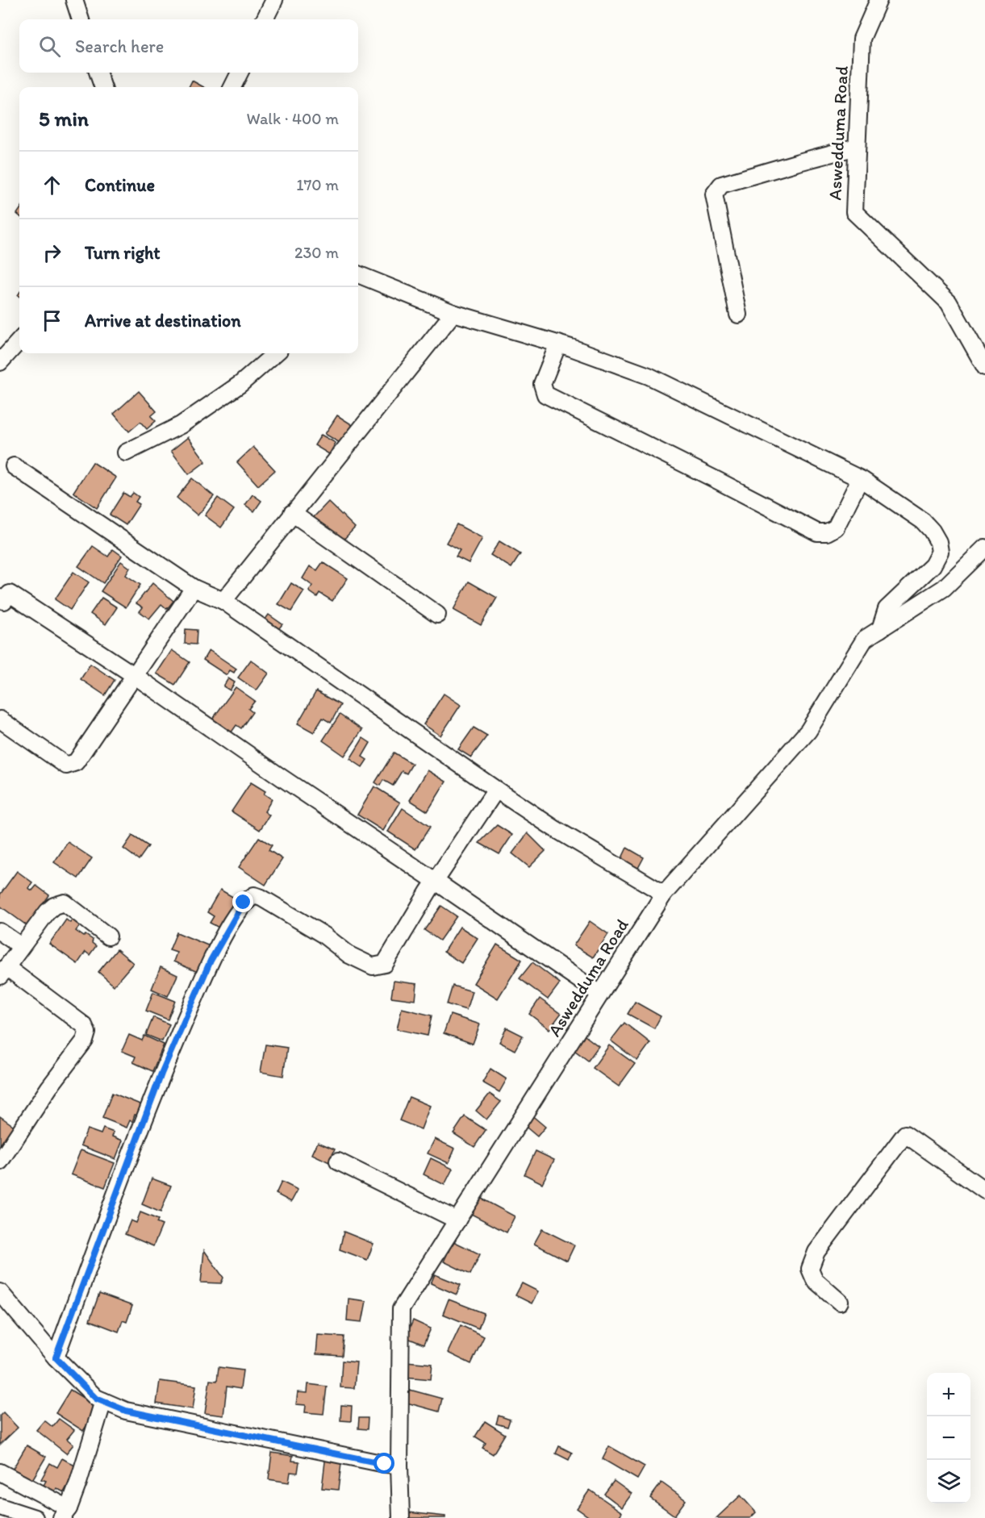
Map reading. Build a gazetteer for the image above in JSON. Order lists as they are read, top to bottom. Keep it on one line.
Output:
{"streets":{"street":["Aswedduma Road"]},"page":{"search":"Search here","heading":["5 min","Walk · 400 m"],"list":[["Continue","170 m"],["Turn right","230 m"],"Arrive at destination"],"map_buttons":["+","−"]}}
